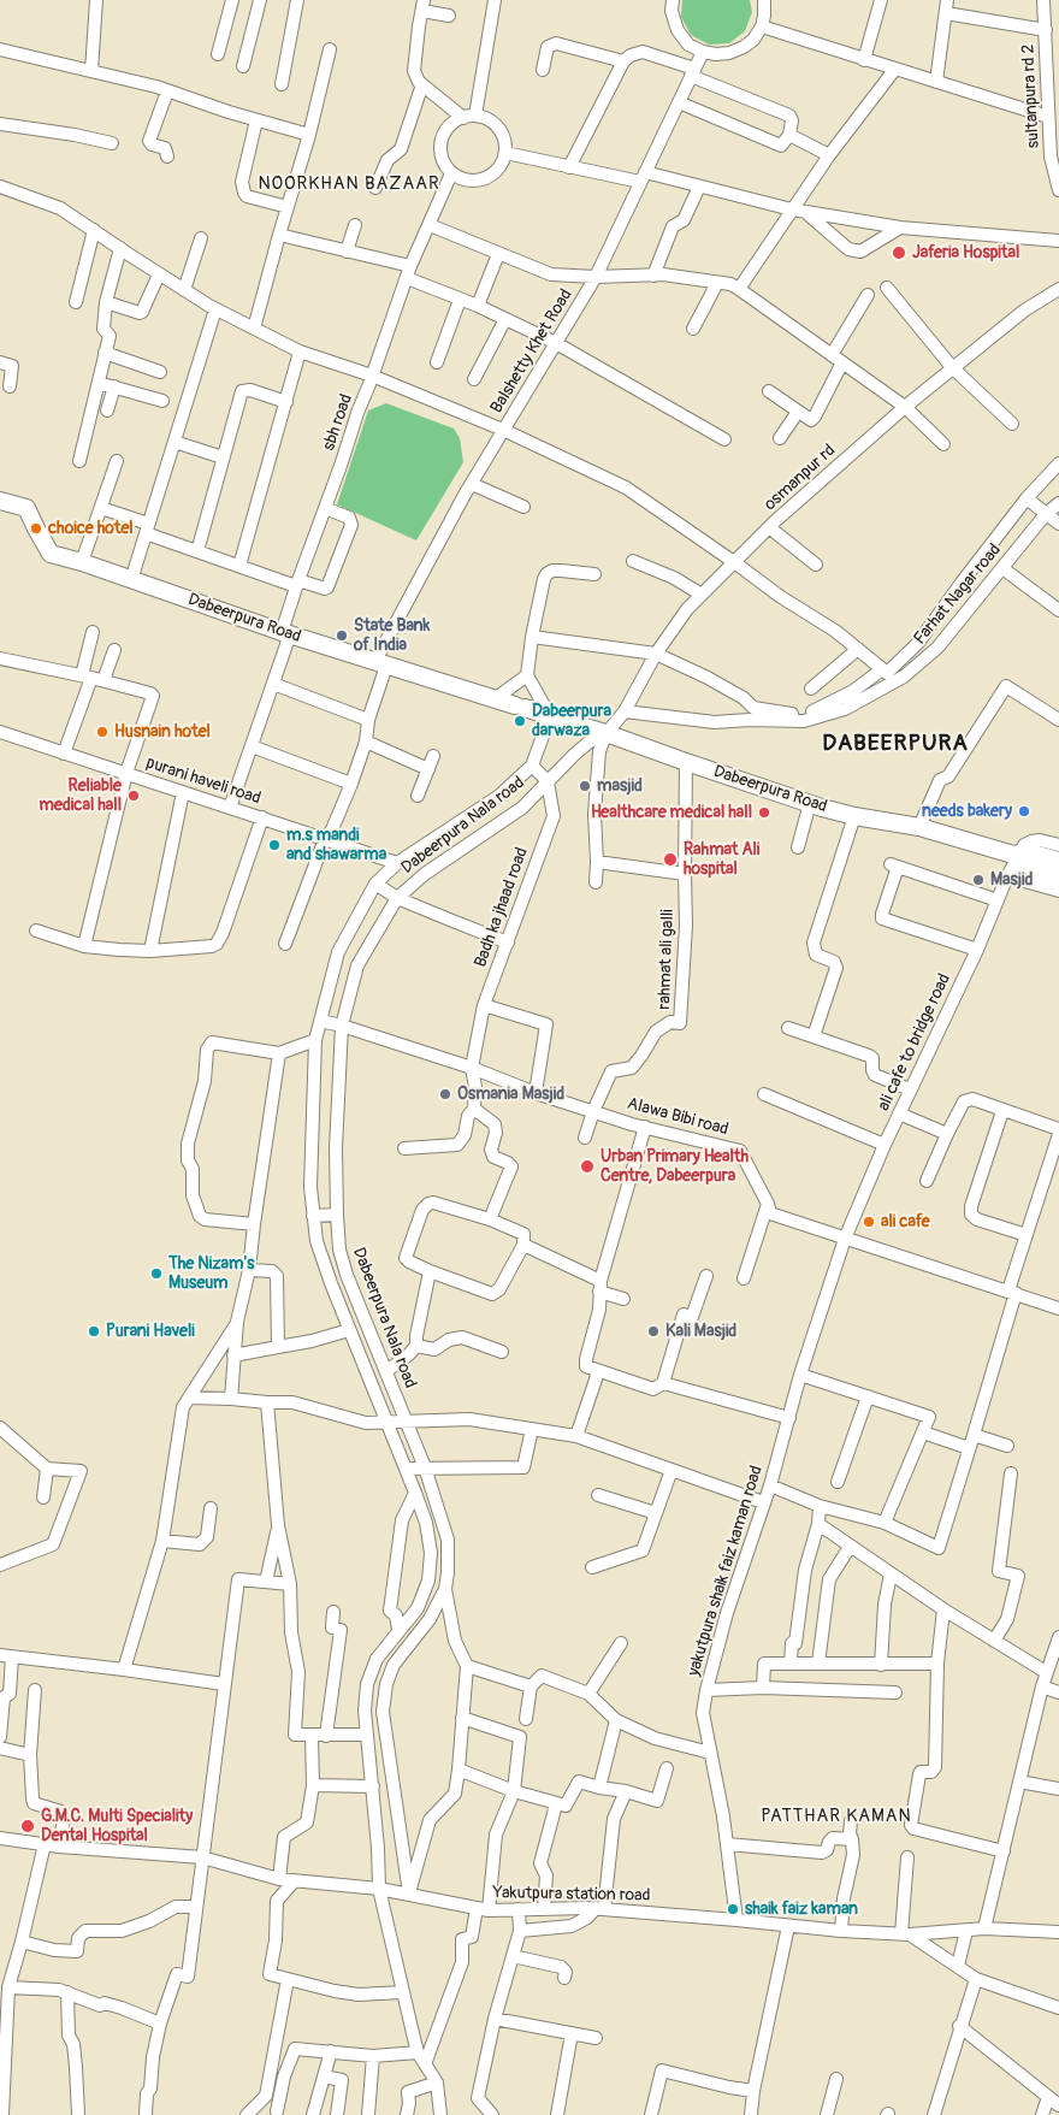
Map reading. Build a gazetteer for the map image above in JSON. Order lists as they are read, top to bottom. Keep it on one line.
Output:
{"streets":{"main road":["Dabeerpura Road"],"street":["sultanpura rd 2","Balshetty Khet Road","sbh road","osmanpur rd","Farhat Nagar road","purani haveli road","Dabeerpura Nala road","Badh ka jhaad road","rahmat ali galli","ali cafe to bridge road","Alawa Bibi road","yakutpura shaik faiz kaman road","Yakutpura station road"]},"crossings":[["Balshetty Khet Road","Dabeerpura Road"],["Balshetty Khet Road","purani haveli road"],["sbh road","Dabeerpura Road"],["sbh road","purani haveli road"],["osmanpur rd","Farhat Nagar road"],["osmanpur rd","Dabeerpura Road"],["osmanpur rd","Dabeerpura Nala road"],["Dabeerpura Road","Dabeerpura Nala road"],["Dabeerpura Road","rahmat ali galli"],["Dabeerpura Road","ali cafe to bridge road"],["purani haveli road","Dabeerpura Nala road"],["Dabeerpura Nala road","Badh ka jhaad road"],["Dabeerpura Nala road","Alawa Bibi road"],["Dabeerpura Nala road","Yakutpura station road"],["Badh ka jhaad road","Alawa Bibi road"],["rahmat ali galli","Alawa Bibi road"],["ali cafe to bridge road","Alawa Bibi road"],["ali cafe to bridge road","yakutpura shaik faiz kaman road"],["Alawa Bibi road","yakutpura shaik faiz kaman road"],["yakutpura shaik faiz kaman road","Yakutpura station road"]],"districts":["NOORKHAN BAZAAR","DABEERPURA","PATTHAR KAMAN"],"places":["Jaferia Hospital","choice hotel","State Bank of India","Dabeerpura darwaza","Husnain hotel","masjid","Reliable medical hall","needs bakery","Healthcare medical hall","m.s mandi and shawarma","Rahmat Ali hospital","Masjid","Osmania Masjid","Urban Primary Health Centre, Dabeerpura","ali cafe","The Nizam's Museum","Purani Haveli","Kali Masjid","G.M.C. Multi Speciality Dental Hospital","shaik faiz kaman"]}
